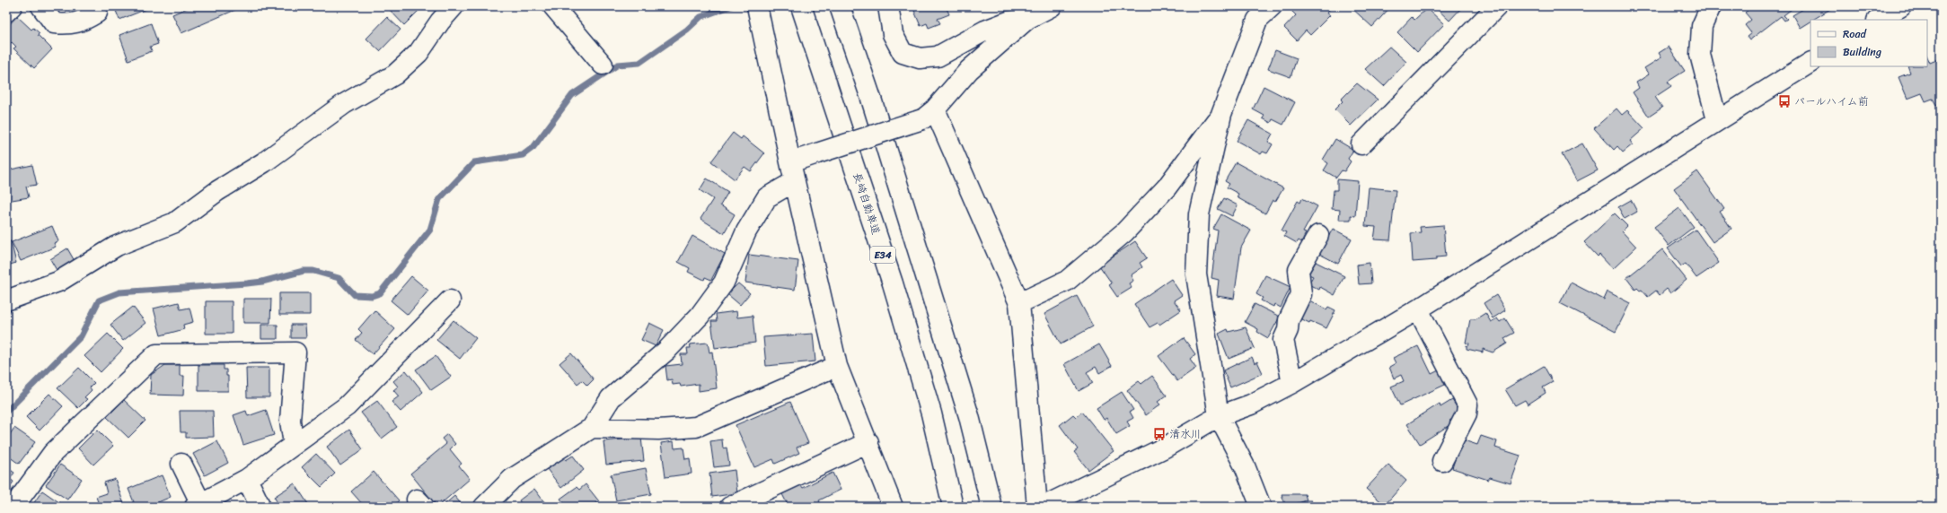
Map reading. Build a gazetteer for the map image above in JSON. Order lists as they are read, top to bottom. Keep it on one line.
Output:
{"streets":{"main road":["長崎自動車道","E34"]},"places":{"bus stop":["パールハイム前","清水川"]},"legend":["Road","Building"]}
